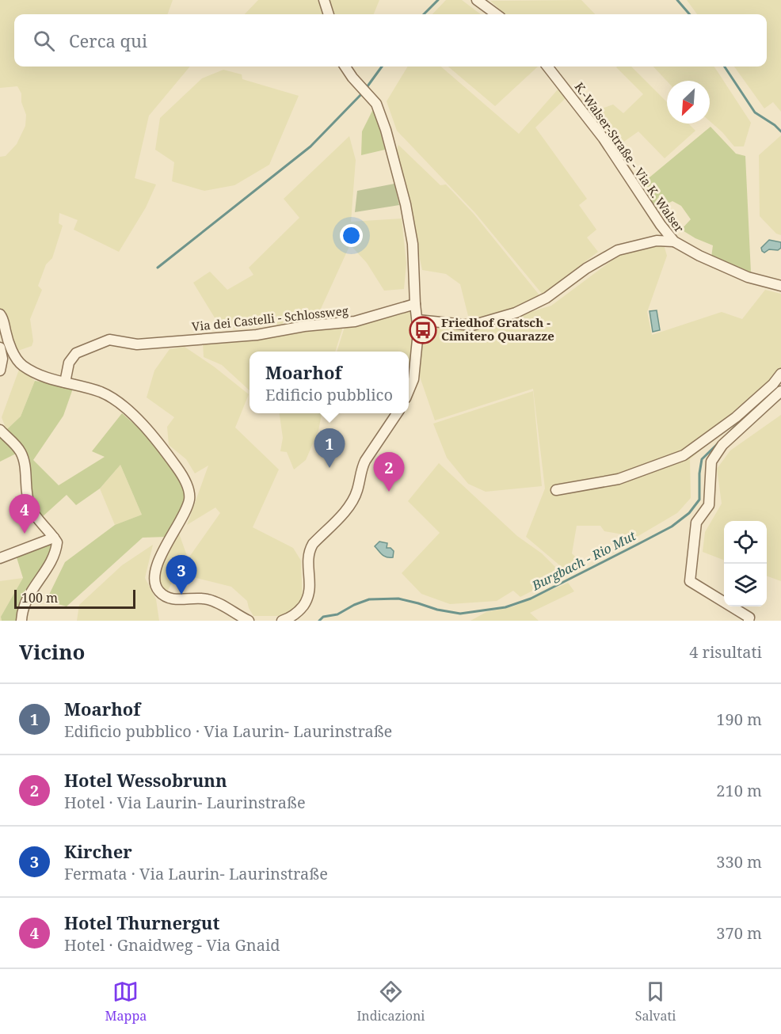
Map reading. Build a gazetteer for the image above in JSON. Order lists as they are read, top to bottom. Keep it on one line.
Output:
{"streets":{"street":["K.-Walser-Straße - Via K. Walser","Via dei Castelli - Schlossweg"]},"water":["Burgbach - Rio Mut"],"places":{"bus stop":["Friedhof Gratsch - Cimitero Quarazze"]},"scale_bar":"100 m","north":"bottom left","page":{"search":"Cerca qui","popup":["Moarhof","Edificio pubblico"],"pins":["1","2","4","3"],"scale":"100 m","heading":["Vicino","4 risultati"],"list":[{"mark":"1","name":"Moarhof","note":"Edificio pubblico · Via Laurin- Laurinstraße","value":"190 m"},{"mark":"2","name":"Hotel Wessobrunn","note":"Hotel · Via Laurin- Laurinstraße","value":"210 m"},{"mark":"3","name":"Kircher","note":"Fermata · Via Laurin- Laurinstraße","value":"330 m"},{"mark":"4","name":"Hotel Thurnergut","note":"Hotel · Gnaidweg - Via Gnaid","value":"370 m"}],"nav":["Mappa","Indicazioni","Salvati"]}}
